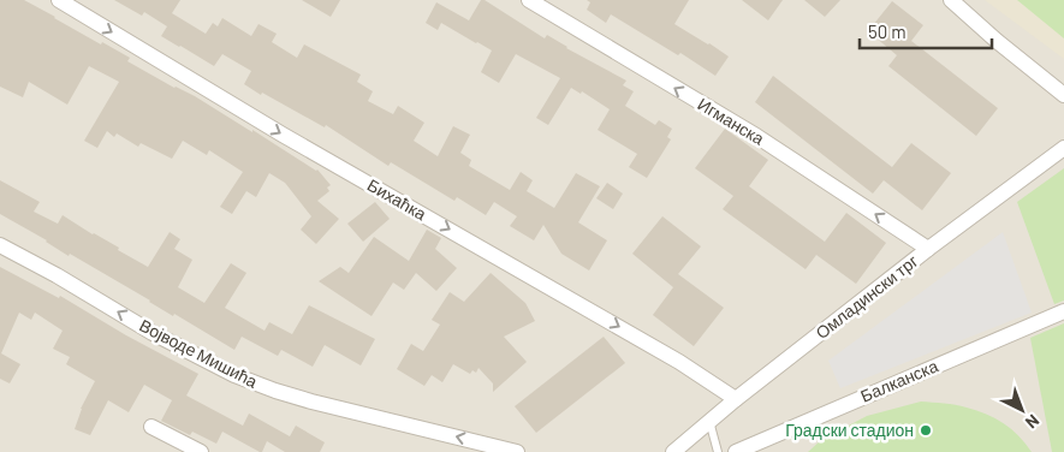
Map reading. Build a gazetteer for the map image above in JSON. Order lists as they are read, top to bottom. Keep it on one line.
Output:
{"streets":{"street":["Игманска","Бихаћка","Омладински трг","Војводе Мишића","Балканска"]},"crossings":[["Игманска","Омладински трг"],["Бихаћка","Омладински трг"]],"one_way":["Игманска","Бихаћка","Војводе Мишића"],"places":["Градски стадион"],"scale_bar":"50 m","north":"bottom right"}
